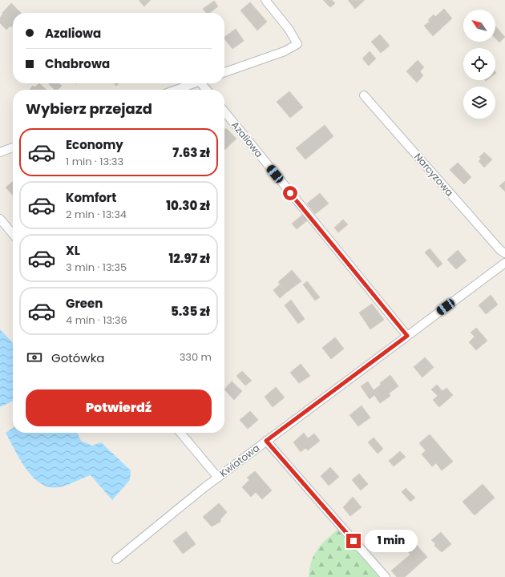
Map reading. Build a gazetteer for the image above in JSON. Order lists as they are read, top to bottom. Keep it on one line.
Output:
{"streets":{"street":["Azaliowa","Narcyzowa","Kwiatowa"]},"crossings":[["Azaliowa","Kwiatowa"]],"north":"top left","page":{"banner":["Azaliowa","Chabrowa"],"heading":"Wybierz przejazd","list":[{"name":"Economy","note":"1 min · 13:33","value":"7.63 zł"},{"name":"Komfort","note":"2 min · 13:34","value":"10.30 zł"},{"name":"XL","note":"3 min · 13:35","value":"12.97 zł"},{"name":"Green","note":"4 min · 13:36","value":"5.35 zł"}],"pay":["Gotówka","330 m"],"buttons":"Potwierdź","bubble":"1 min"}}
